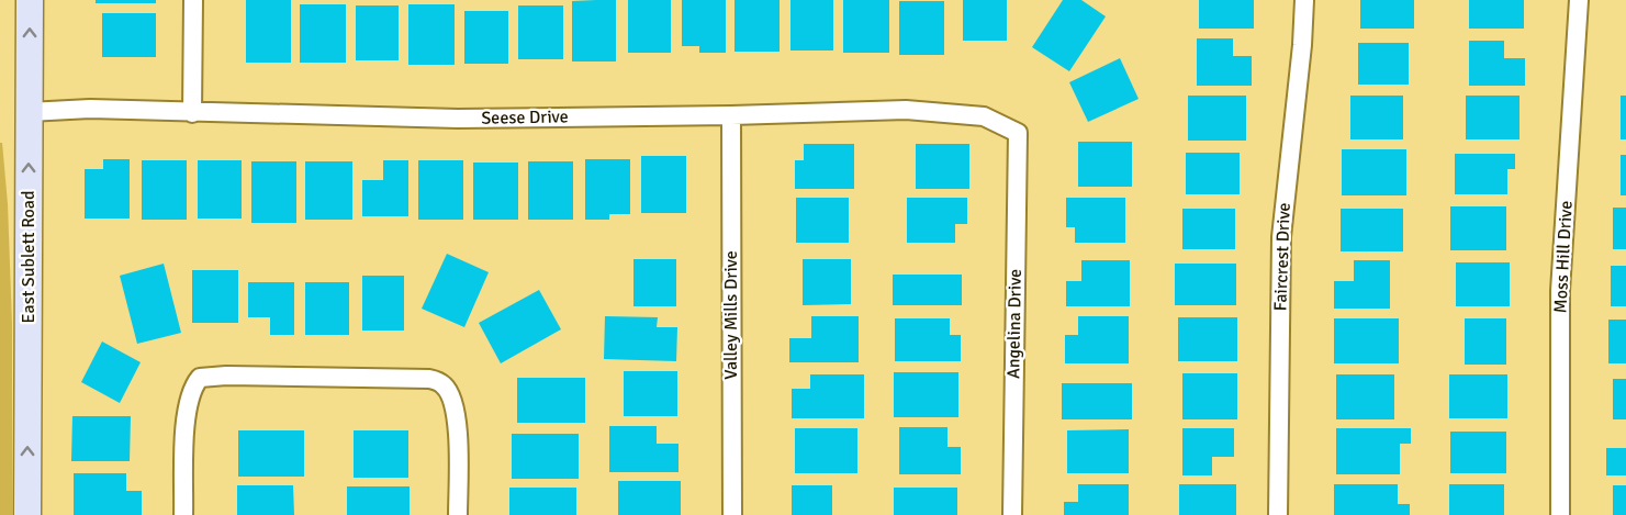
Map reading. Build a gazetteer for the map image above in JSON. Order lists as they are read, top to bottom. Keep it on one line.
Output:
{"streets":{"main road":["East Sublett Road"],"street":["Seese Drive","Faircrest Drive","Moss Hill Drive","Valley Mills Drive","Angelina Drive"]},"crossings":[["Seese Drive","East Sublett Road"],["Seese Drive","Valley Mills Drive"],["Seese Drive","Angelina Drive"]],"one_way":["East Sublett Road"]}
